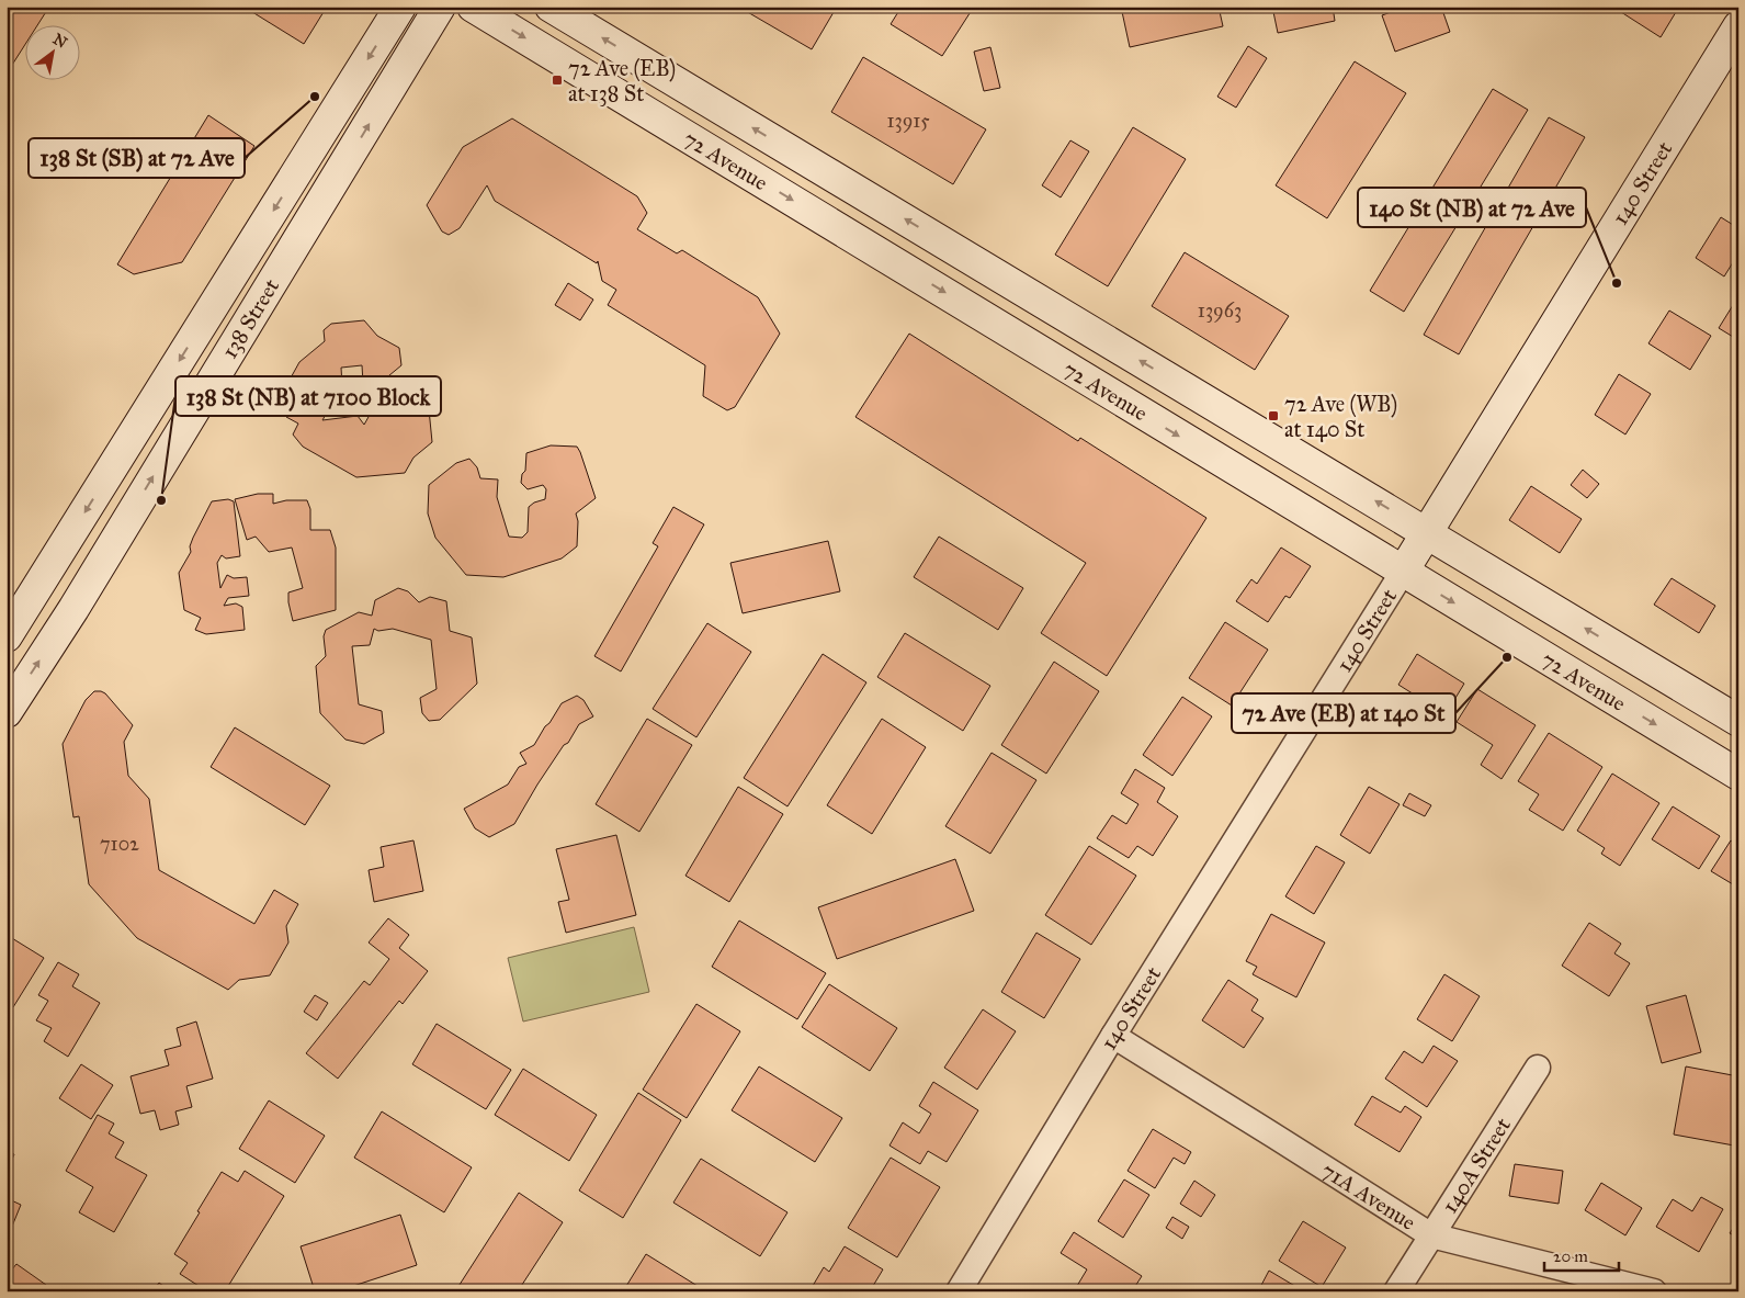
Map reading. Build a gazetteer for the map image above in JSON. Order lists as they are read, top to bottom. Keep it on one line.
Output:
{"streets":{"main road":["72 Avenue","140 Street","138 Street"],"street":["140A Street","71A Avenue"]},"crossings":[["72 Avenue","140 Street"],["140 Street","71A Avenue"],["140A Street","71A Avenue"]],"places":{"transit":["72 Ave (EB) at 138 St","72 Ave (WB) at 140 St"],"other":["138 St (SB) at 72 Ave","140 St (NB) at 72 Ave","138 St (NB) at 7100 Block","72 Ave (EB) at 140 St"]},"house_numbers":["13915","13963","7102"],"scale_bar":"20 m","north":"top right"}
